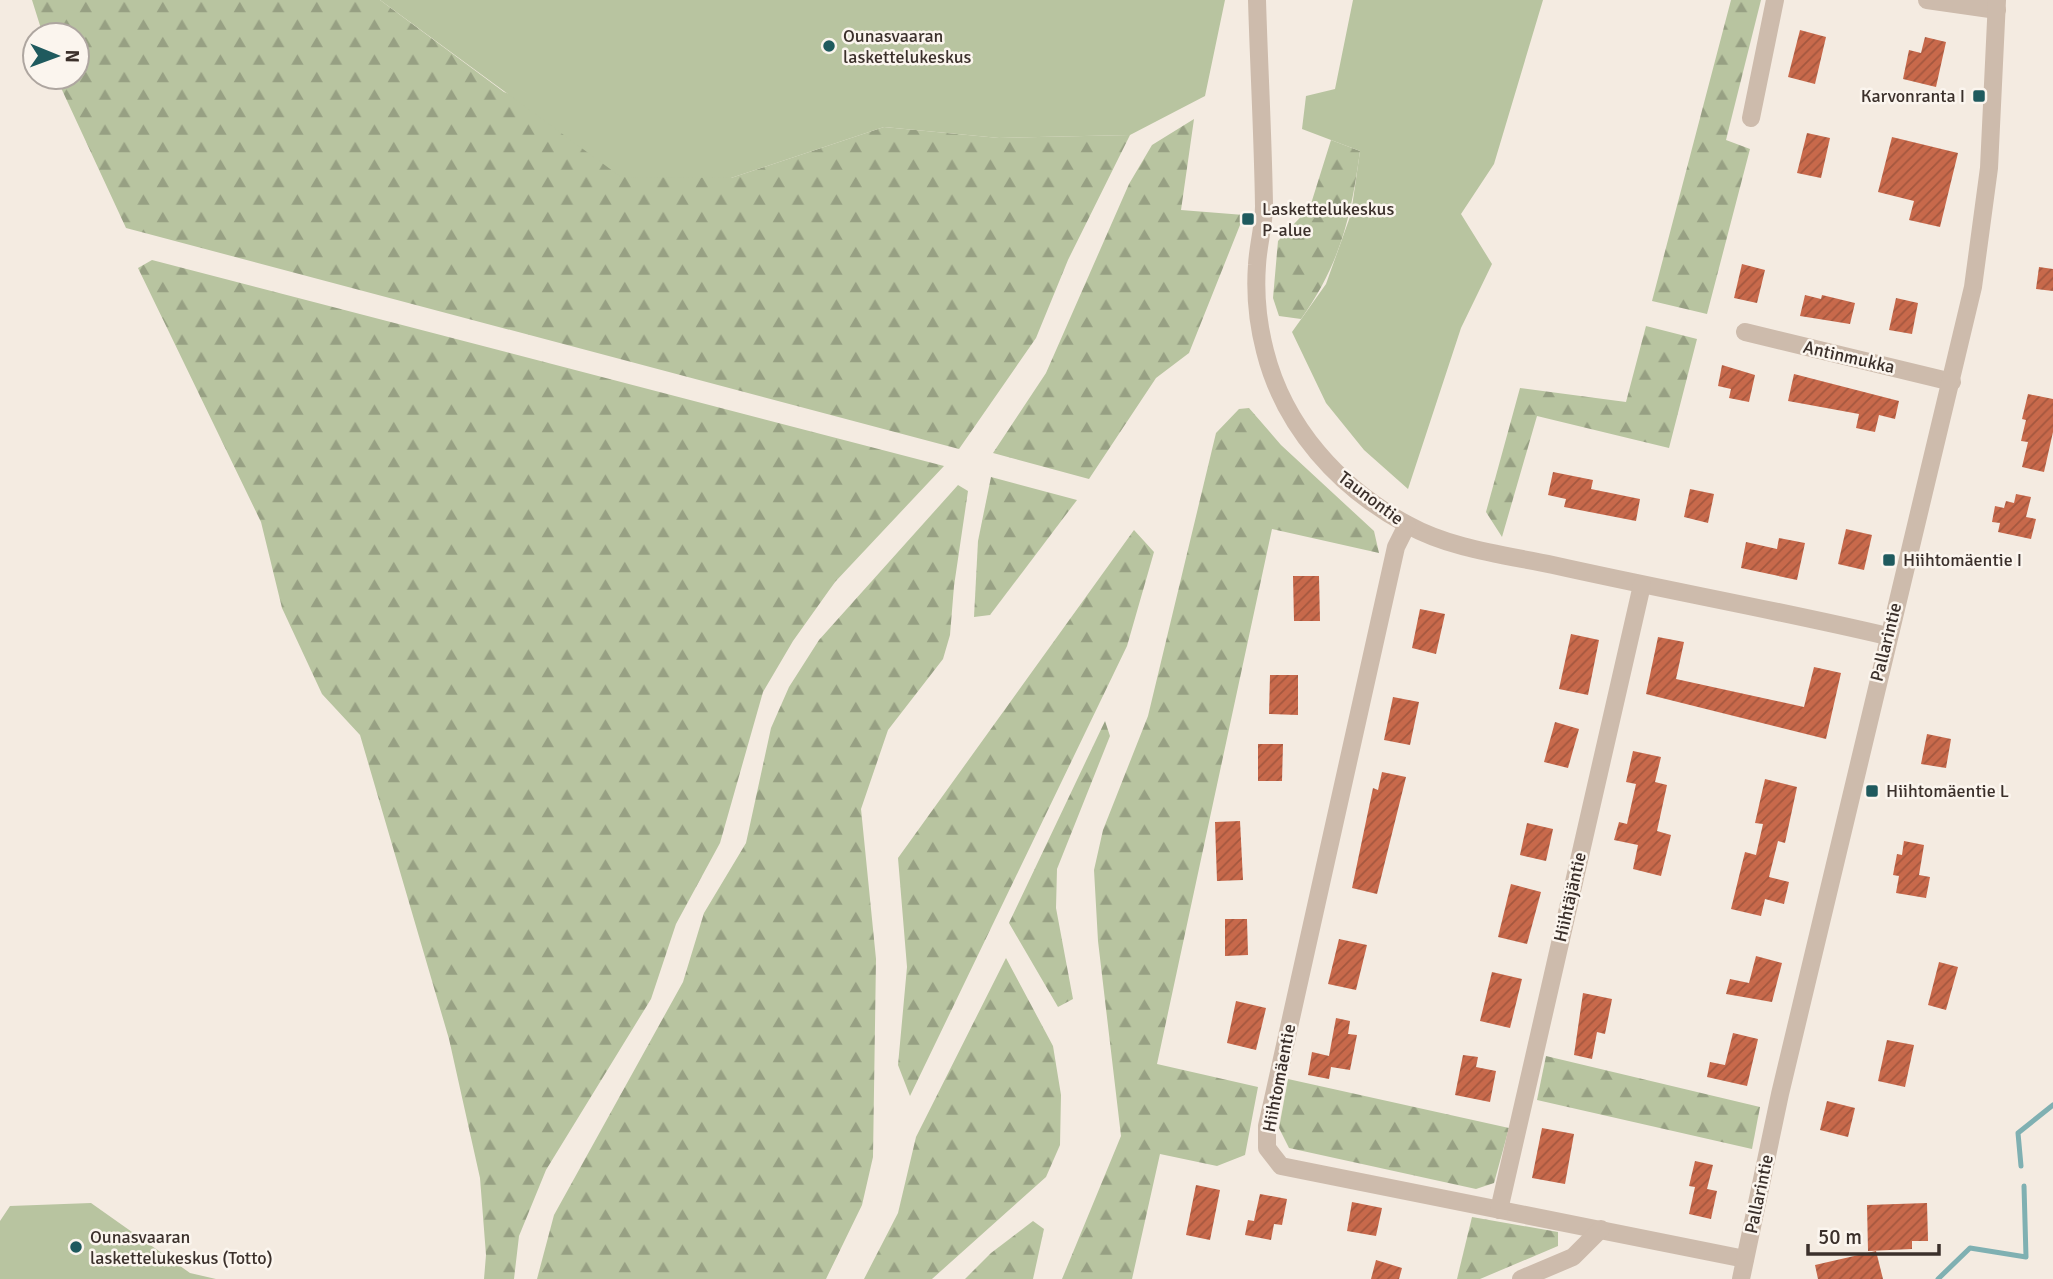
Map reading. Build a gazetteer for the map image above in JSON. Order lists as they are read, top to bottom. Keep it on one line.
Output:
{"streets":{"street":["Antinmukka","Taunontie","Pallarintie","Hiihtäjäntie","Hiihtomäentie"]},"crossings":[["Antinmukka","Pallarintie"],["Taunontie","Pallarintie"],["Taunontie","Hiihtäjäntie"],["Taunontie","Hiihtomäentie"],["Pallarintie","Hiihtomäentie"],["Hiihtäjäntie","Hiihtomäentie"]],"places":{"other":["Ounasvaaran laskettelukeskus","Ounasvaaran laskettelukeskus (Totto)"],"transit":["Karvonranta I","Laskettelukeskus P-alue","Hiihtomäentie I","Hiihtomäentie L"]},"scale_bar":"50 m","north":"right"}
